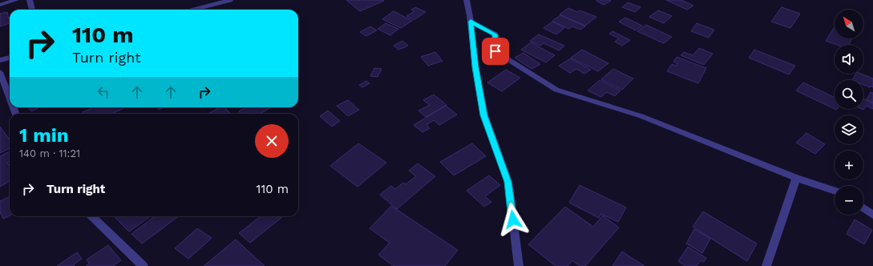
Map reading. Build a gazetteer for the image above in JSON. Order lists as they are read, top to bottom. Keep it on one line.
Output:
{"north":"top left","page":{"map_buttons":["+","−"],"turn":["110 m","Turn right"],"heading":["1 min","140 m · 11:21"],"list":[{"name":"Turn right","value":"110 m"}]}}
